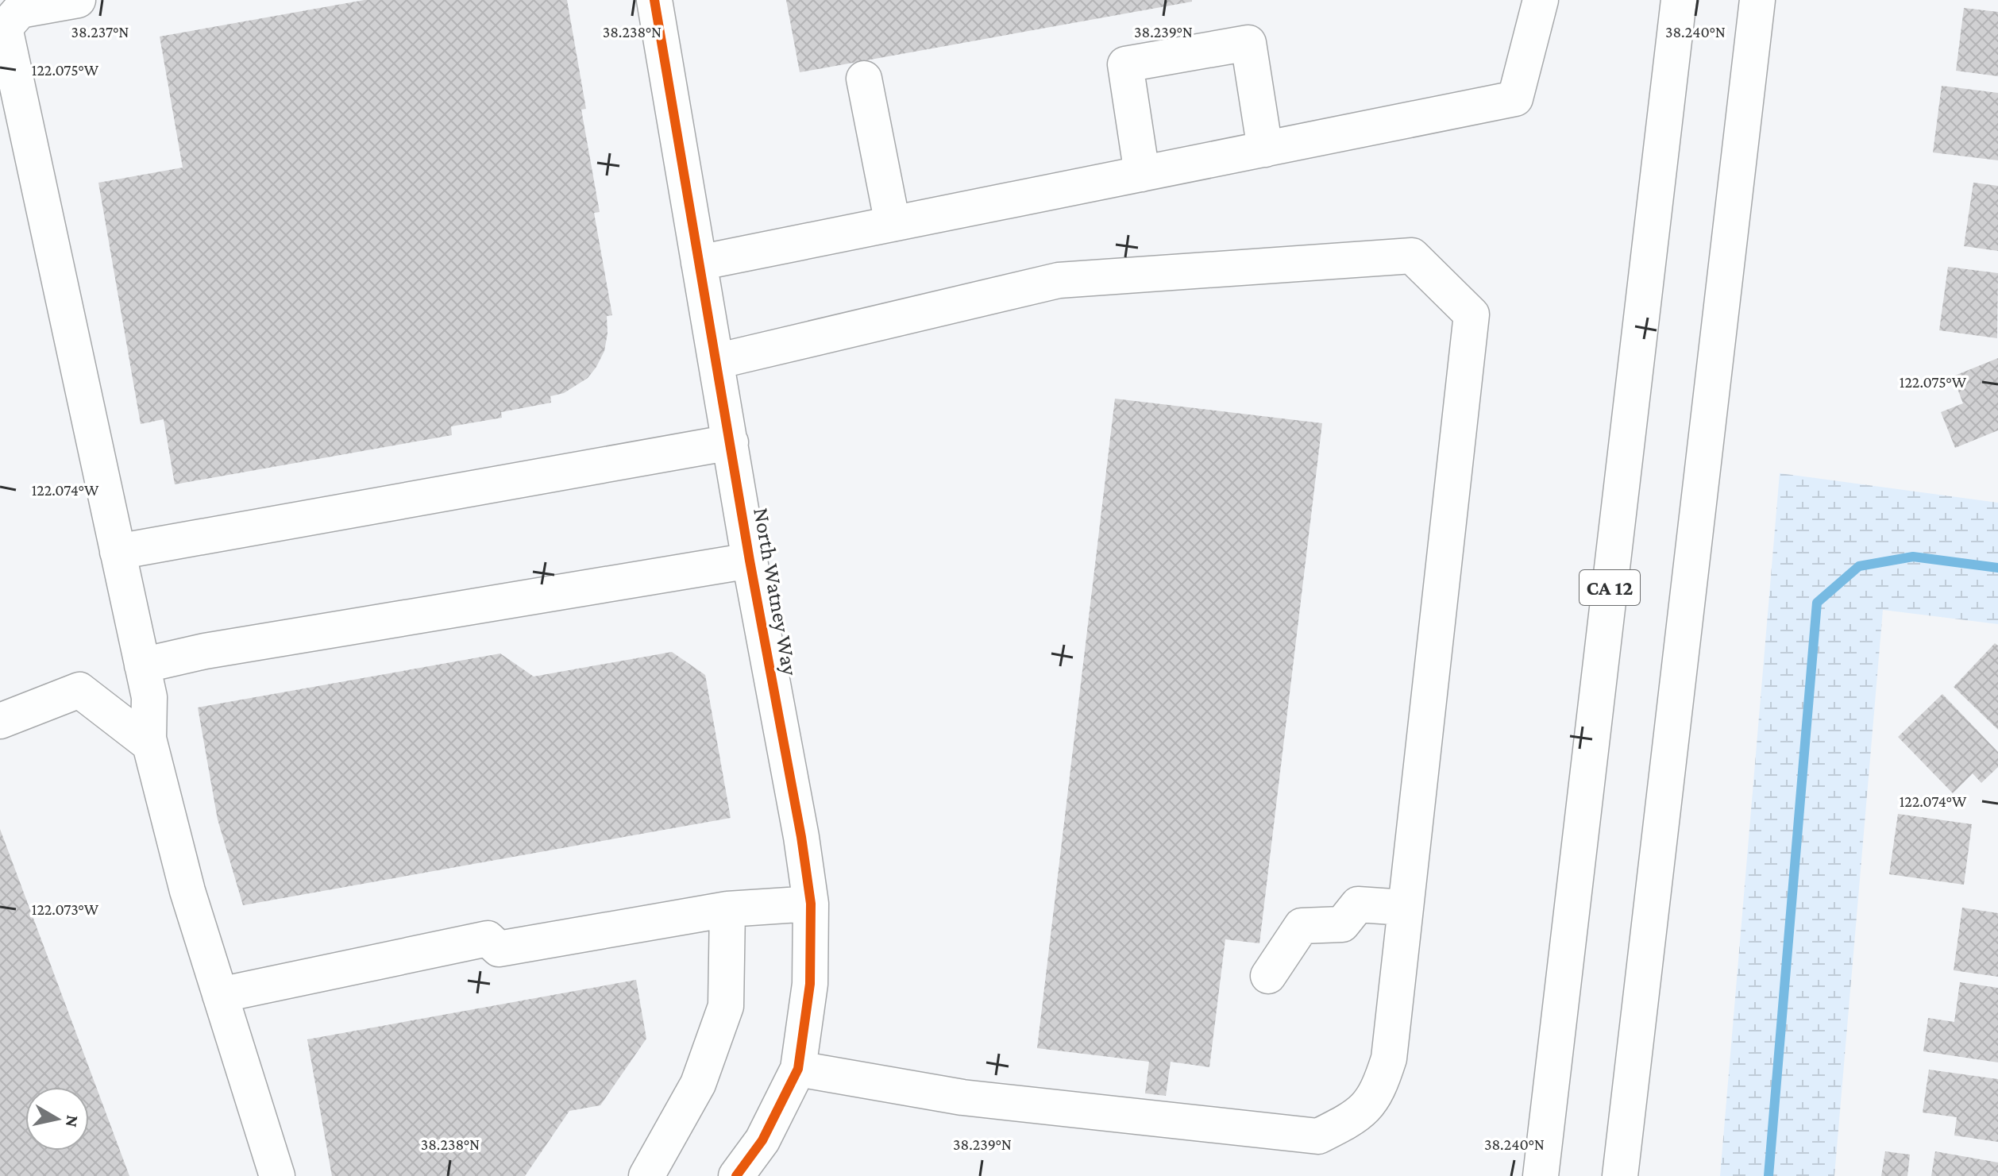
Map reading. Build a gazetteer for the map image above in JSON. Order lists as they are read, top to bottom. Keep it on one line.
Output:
{"streets":{"main road":["CA 12","North Watney Way"]},"north":"right","coordinates":["38.238°N","38.239°N","38.240°N","38.237°N","122.075°W","122.074°W","122.073°W"]}
